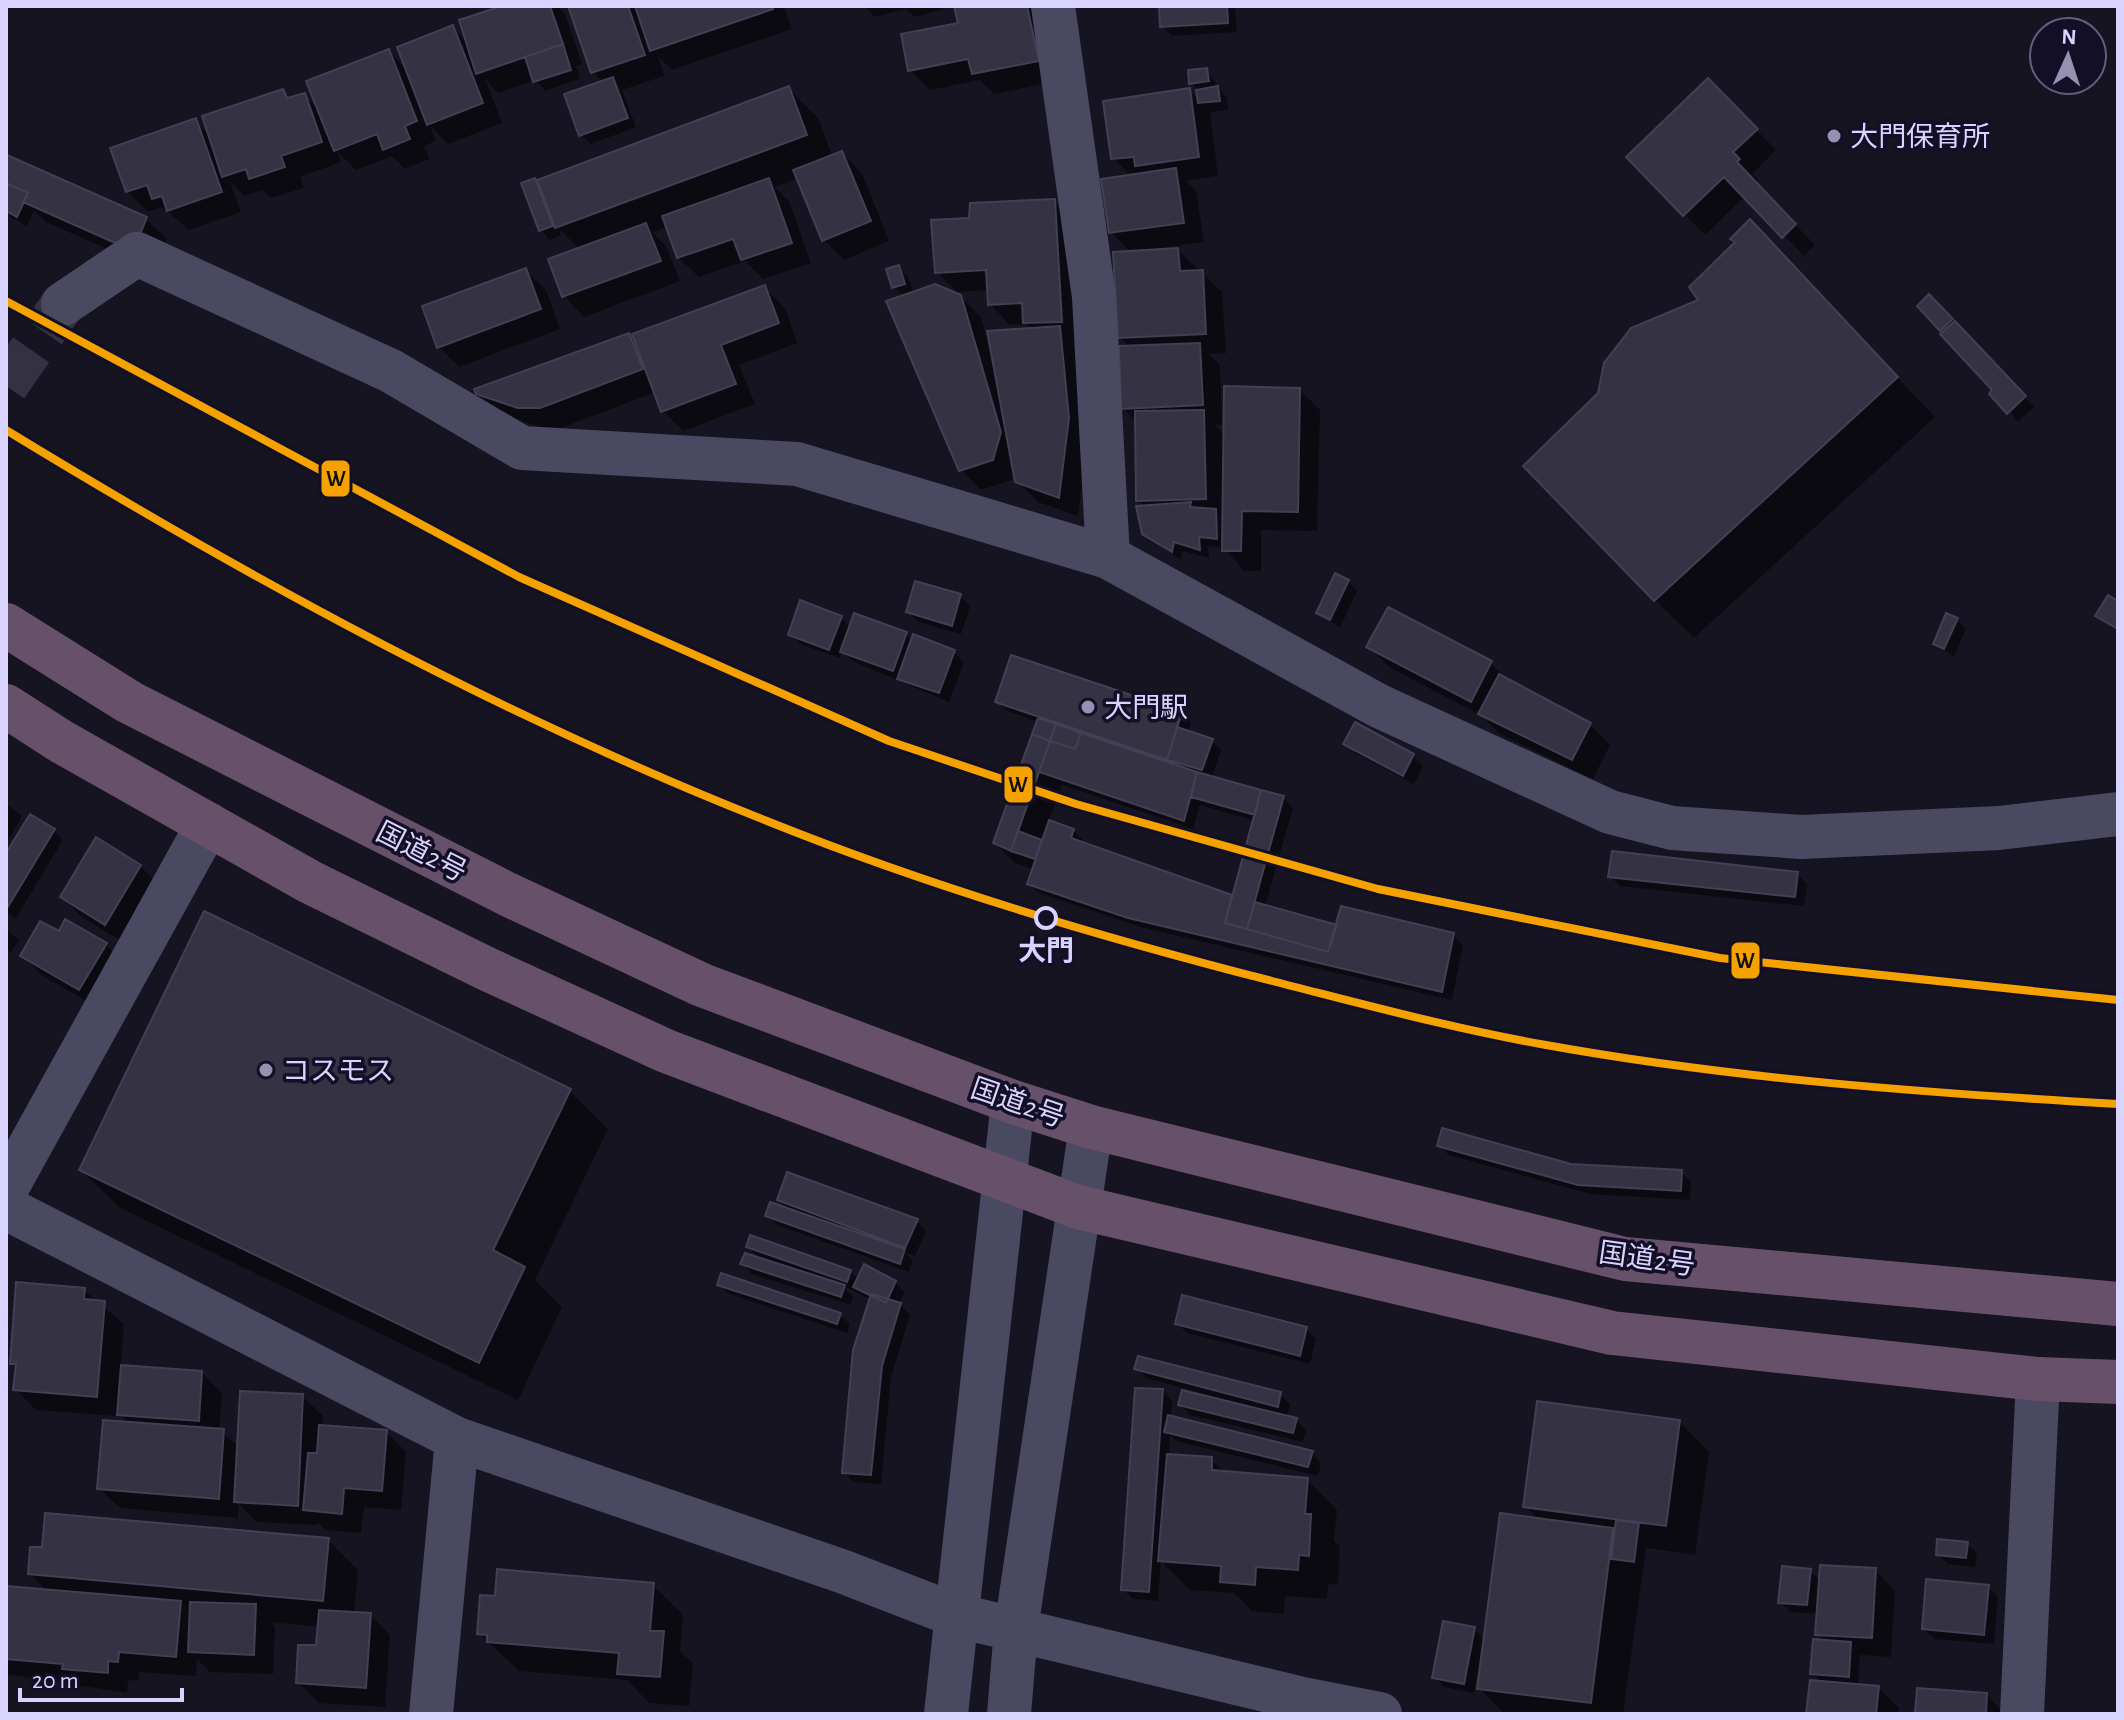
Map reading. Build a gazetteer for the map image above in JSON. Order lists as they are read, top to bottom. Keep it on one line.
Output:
{"streets":{"highway":["国道2号"]},"places":["大門保育所","大門駅","大門","コスモス"],"lines":["transit line W"],"scale_bar":"20 m","north":"top"}
